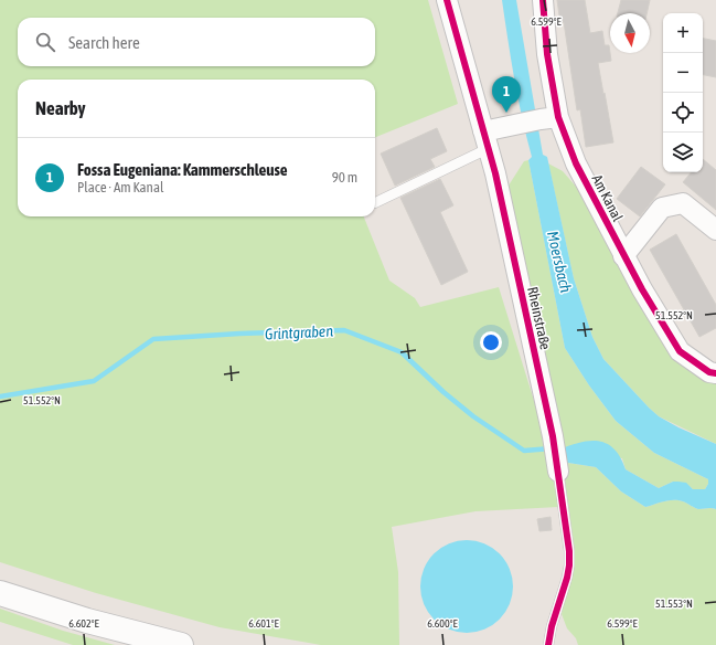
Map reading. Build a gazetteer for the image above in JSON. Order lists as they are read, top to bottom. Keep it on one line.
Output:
{"streets":{"street":["Am Kanal","Rheinstraße"]},"water":["Moersbach","Grintgraben"],"north":"bottom","page":{"map_buttons":["+","−"],"search":"Search here","pins":"1","heading":"Nearby","list":[{"mark":"1","name":"Fossa Eugeniana: Kammerschleuse","note":"Place · Am Kanal","value":"90 m"}]},"coordinates":["6.599°E","51.552°N","51.553°N","6.602°E","6.601°E","6.600°E"]}
